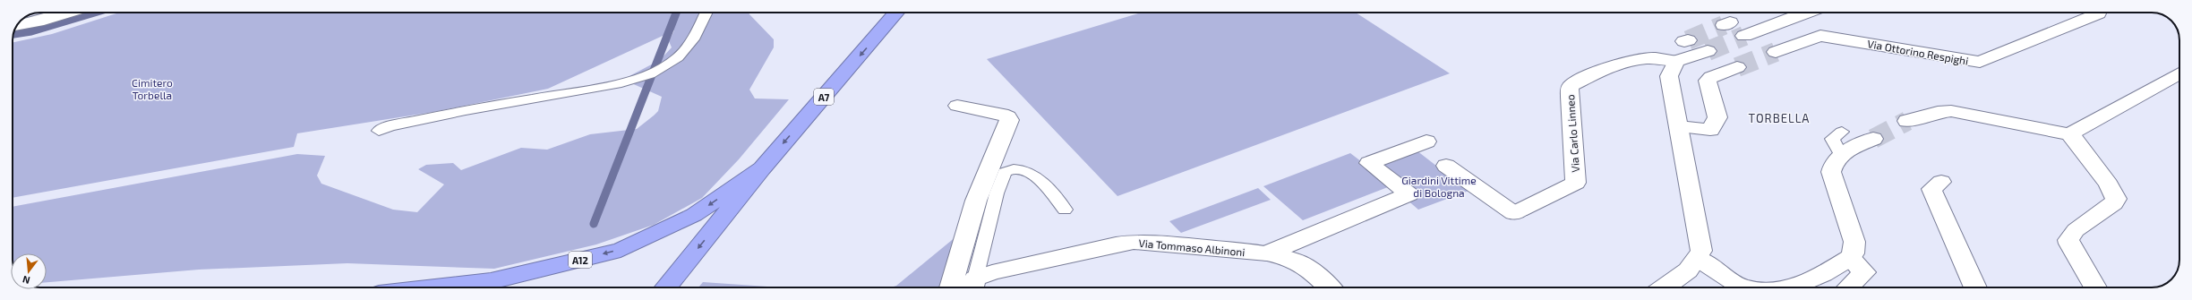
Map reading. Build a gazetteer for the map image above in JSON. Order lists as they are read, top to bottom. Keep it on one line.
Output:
{"streets":{"highway":["A7","A12"],"street":["Via Ottorino Respighi","Via Carlo Linneo","Via Tommaso Albinoni"]},"crossings":[["A7","A12"]],"districts":["TORBELLA"],"parks":["Cimitero Torbella","Giardini Vittime di Bologna"],"north":"bottom"}
